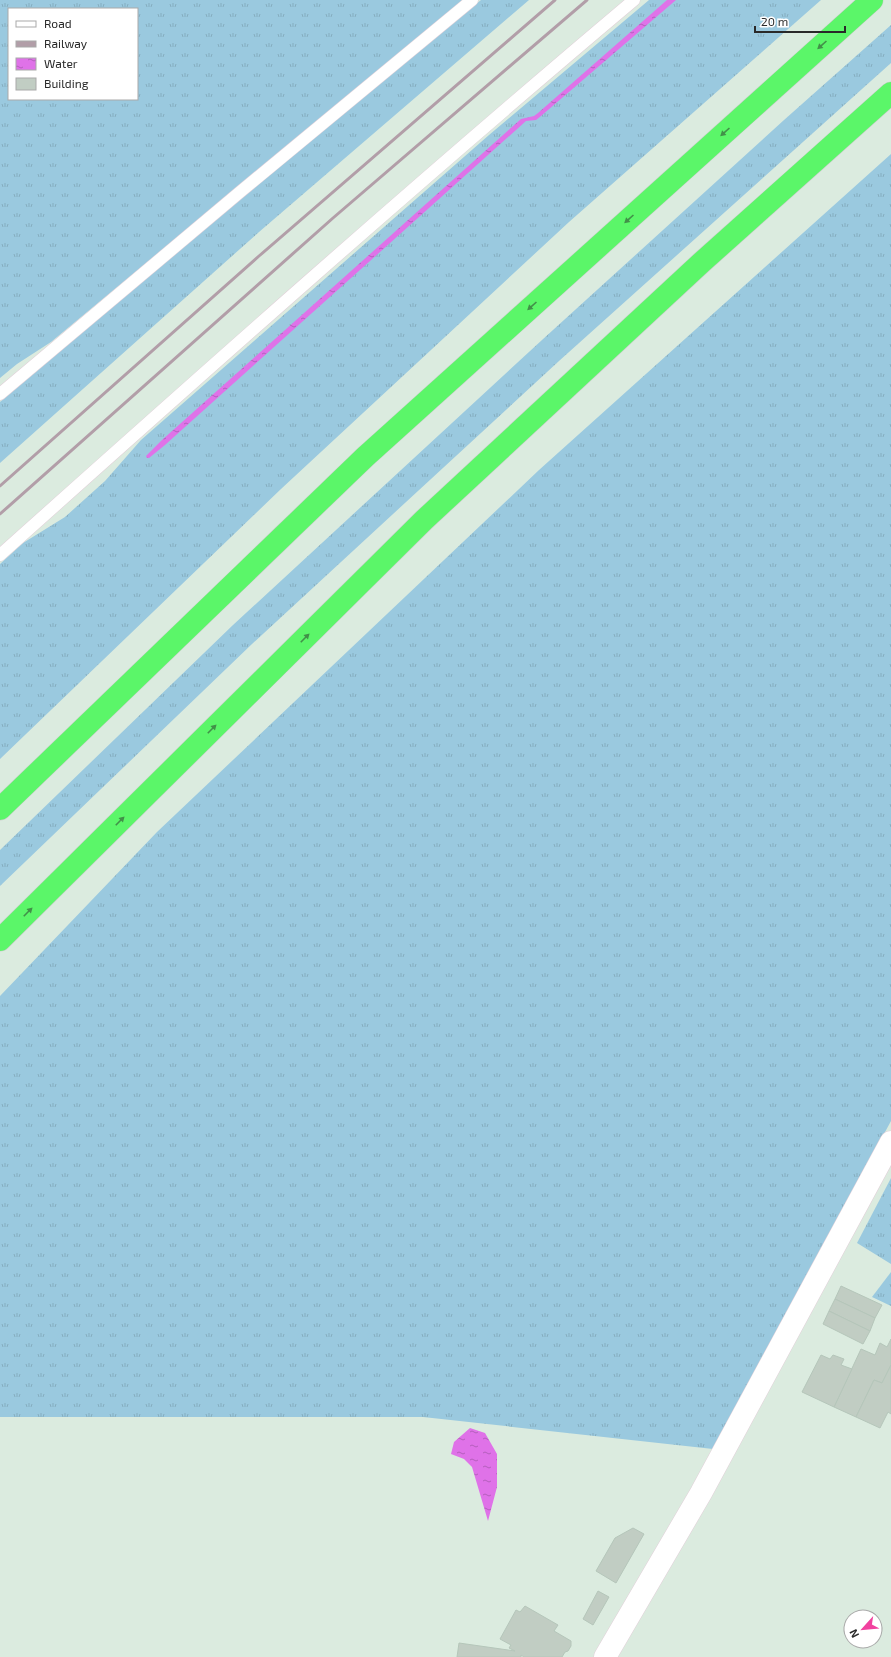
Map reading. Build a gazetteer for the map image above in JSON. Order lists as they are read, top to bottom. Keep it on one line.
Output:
{"legend":["Road","Railway","Water","Building"],"scale_bar":"20 m","north":"bottom left"}
